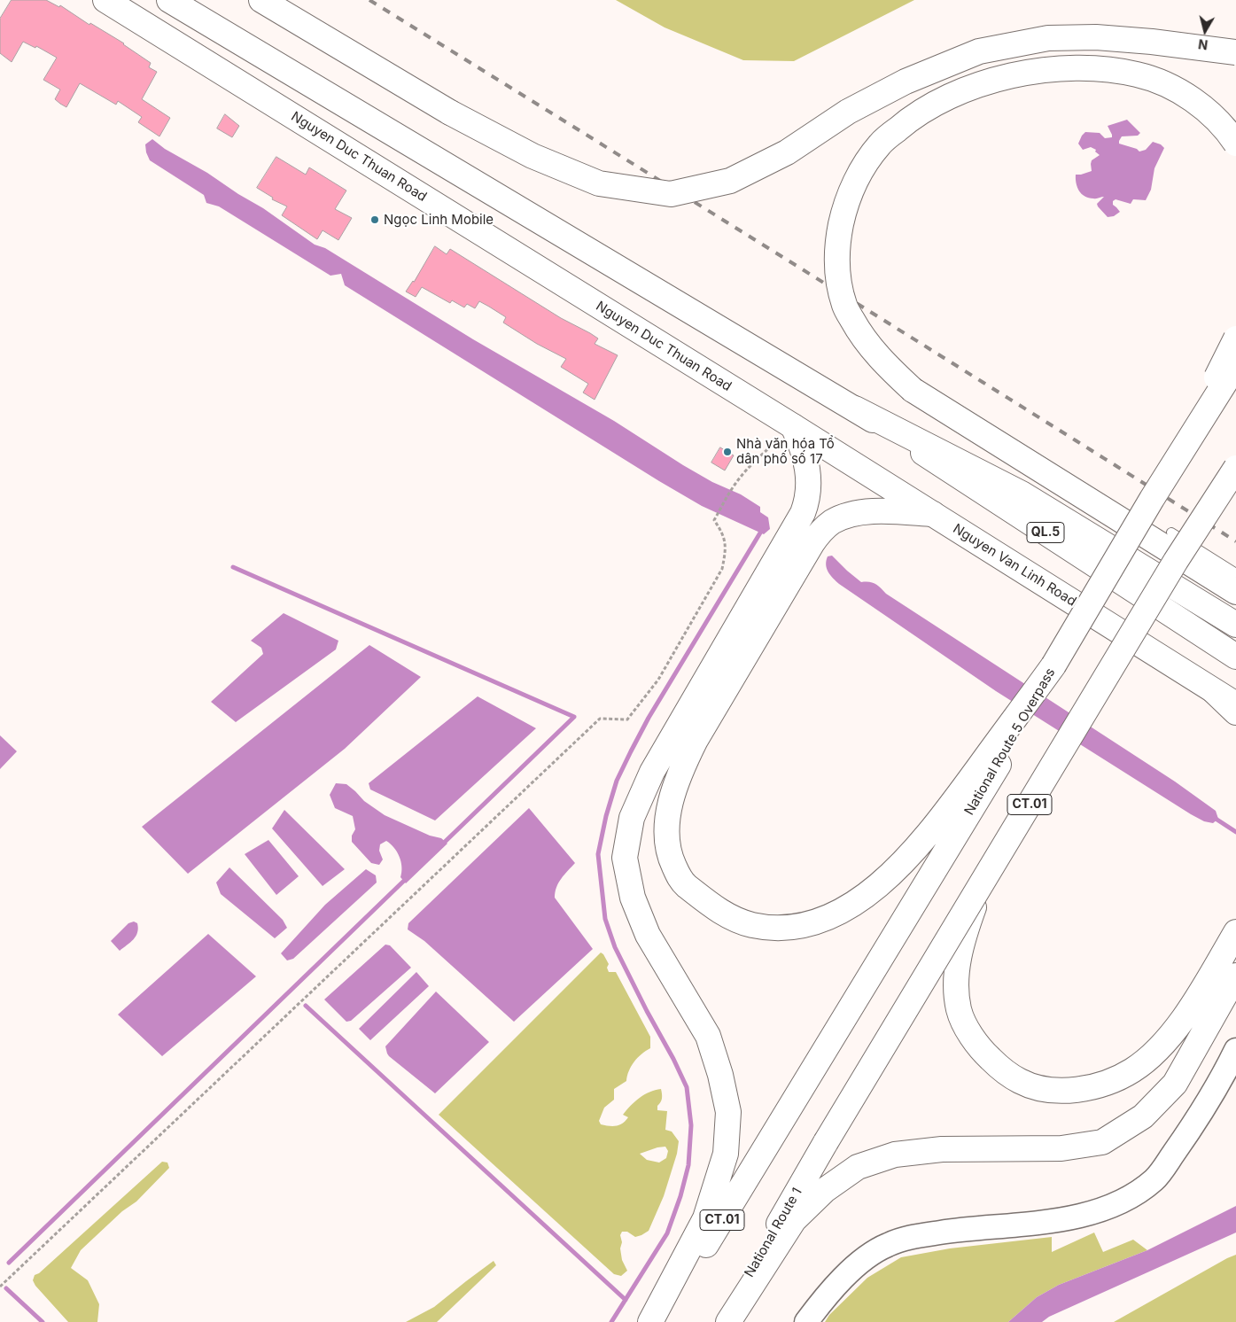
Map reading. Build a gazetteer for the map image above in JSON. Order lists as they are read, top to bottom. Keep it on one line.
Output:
{"streets":{"highway":["Nguyen Duc Thuan Road","QL.5","Nguyen Van Linh Road","National Route 5 Overpass","CT.01","National Route 1"]},"crossings":[["Nguyen Duc Thuan Road","Nguyen Van Linh Road"],["CT.01","National Route 1"]],"places":["Ngọc Linh Mobile","Nhà văn hóa Tổ dân phố số 17"],"north":"bottom"}
